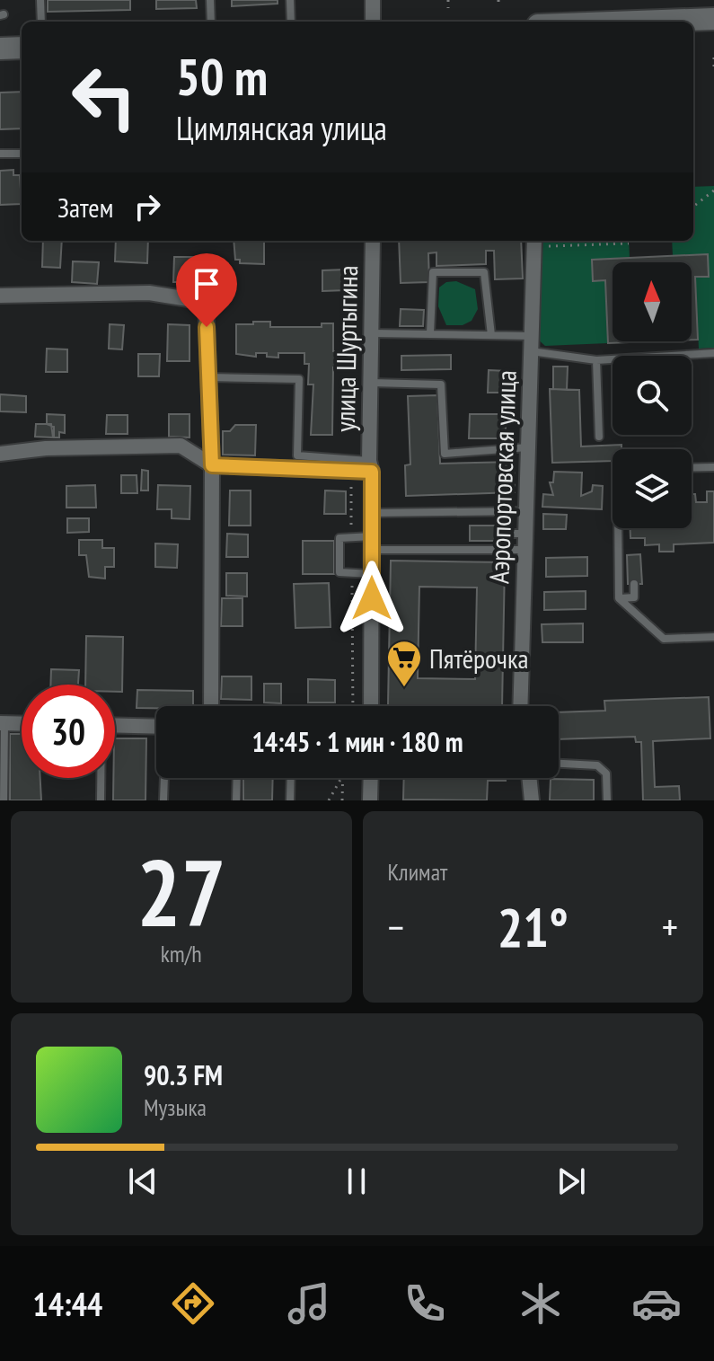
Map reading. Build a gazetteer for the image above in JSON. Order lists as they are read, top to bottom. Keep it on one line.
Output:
{"streets":{"street":["улица Шуртыгина","Аэропортовская улица"]},"places":{"supermarket":["Пятёрочка"]},"north":"top","page":{"turn":["50 m","Цимлянская улица"],"then":"Затем","limit":"30","trip":"14:45 · 1 мин · 180 m","tile":[["27","km/h"],"Климат"],"heat":["−","21°","+"],"song":["90.3 FM","Музыка"],"tabs":"14:44"}}
